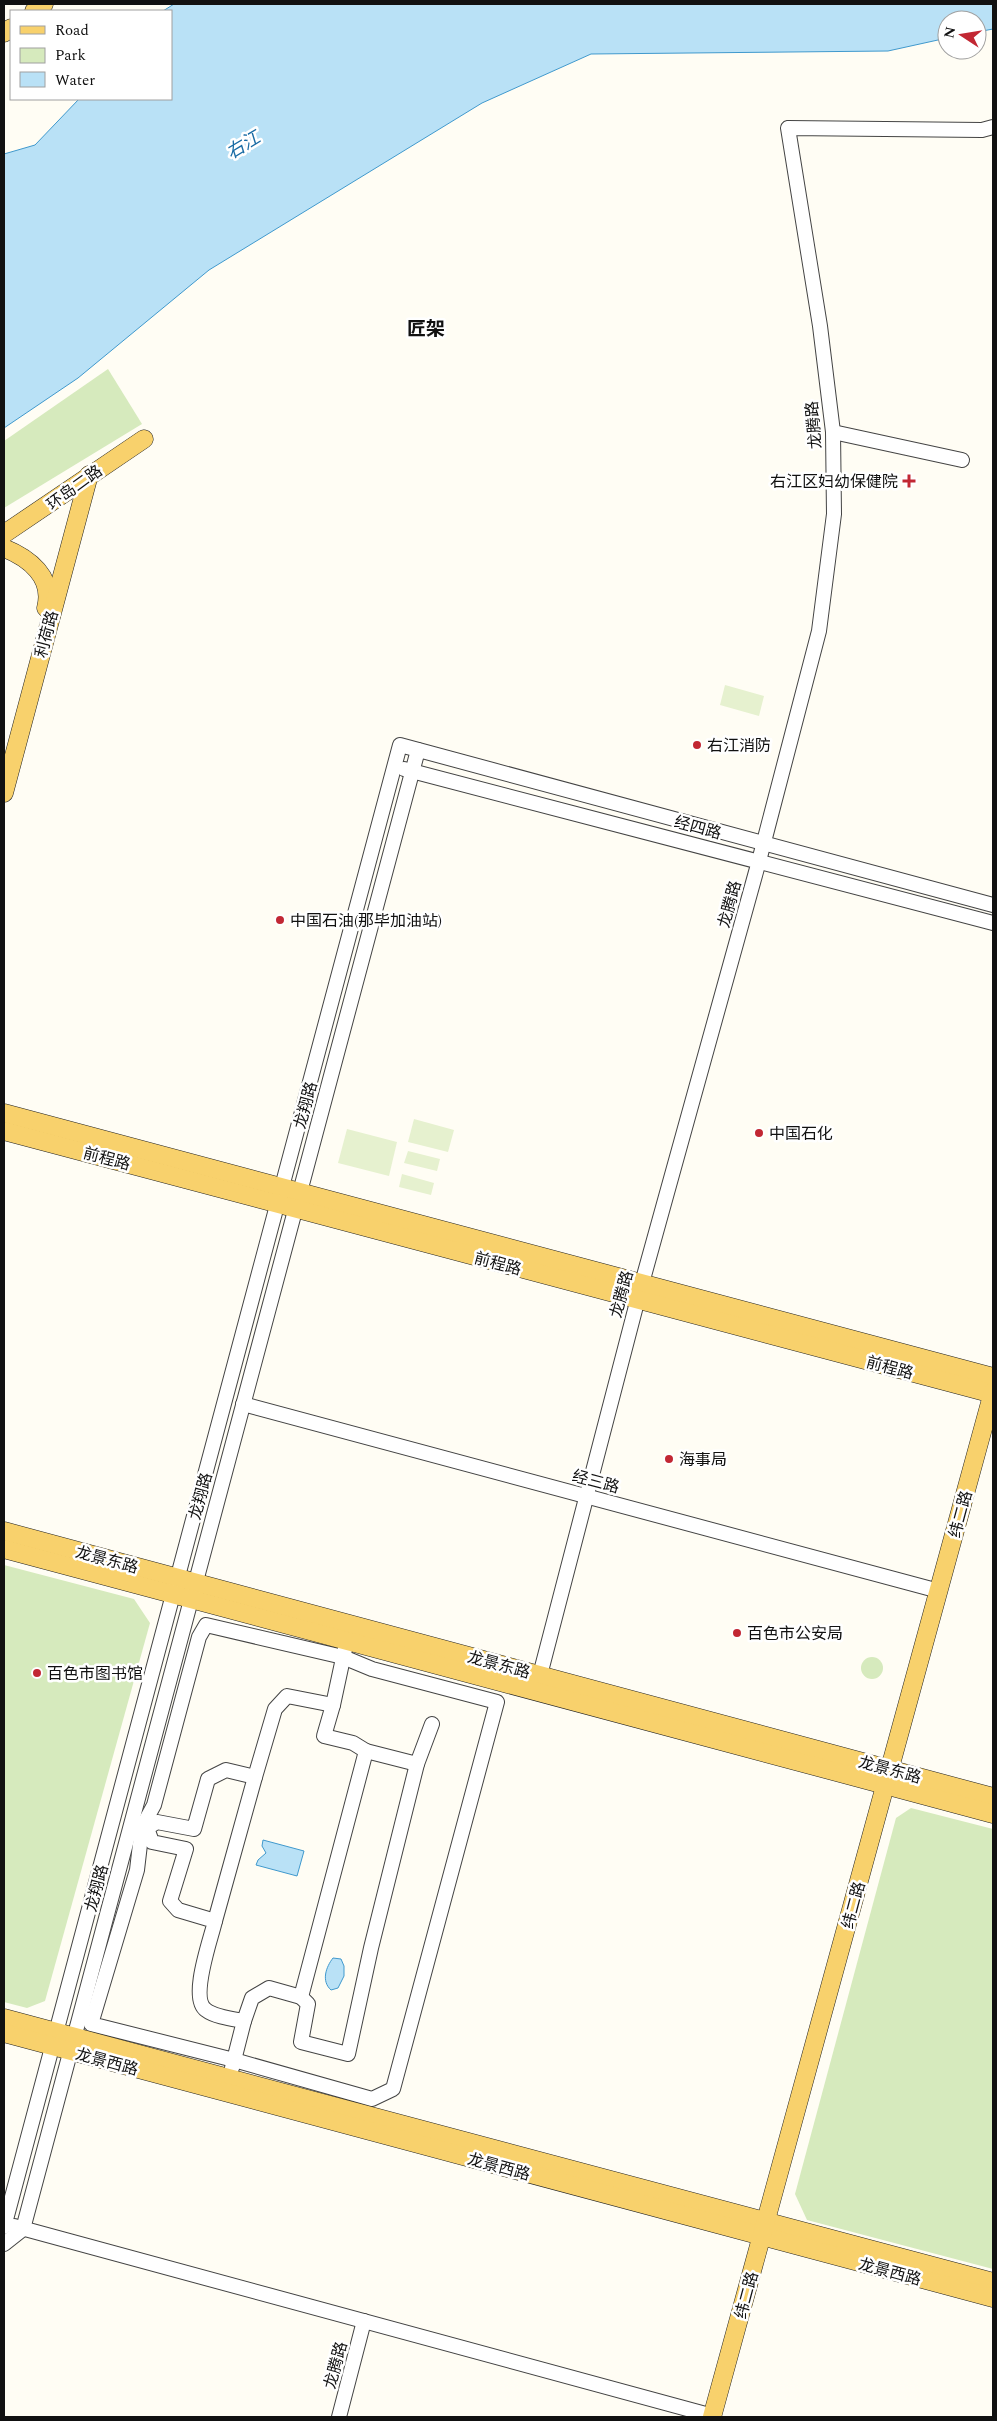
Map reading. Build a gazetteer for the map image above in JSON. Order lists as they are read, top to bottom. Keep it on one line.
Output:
{"streets":{"main road":["环岛二路","利荷路","前程路","纬二路","龙景东路","龙景西路"],"street":["龙腾路","经四路","龙翔路","经三路"]},"crossings":[["龙腾路","经四路"],["龙腾路","前程路"],["龙腾路","经三路"],["龙腾路","龙景东路"],["环岛二路","利荷路"],["经四路","龙翔路"],["龙翔路","前程路"],["龙翔路","经三路"],["龙翔路","龙景东路"],["龙翔路","龙景西路"],["前程路","纬二路"],["经三路","纬二路"],["纬二路","龙景东路"],["纬二路","龙景西路"]],"districts":["匠架"],"water":["右江"],"places":{"health":["右江区妇幼保健院"],"other":["右江消防","中国石油(那毕加油站)","中国石化","海事局","百色市公安局","百色市图书馆"]},"legend":["Road","Park","Water"],"north":"left"}
